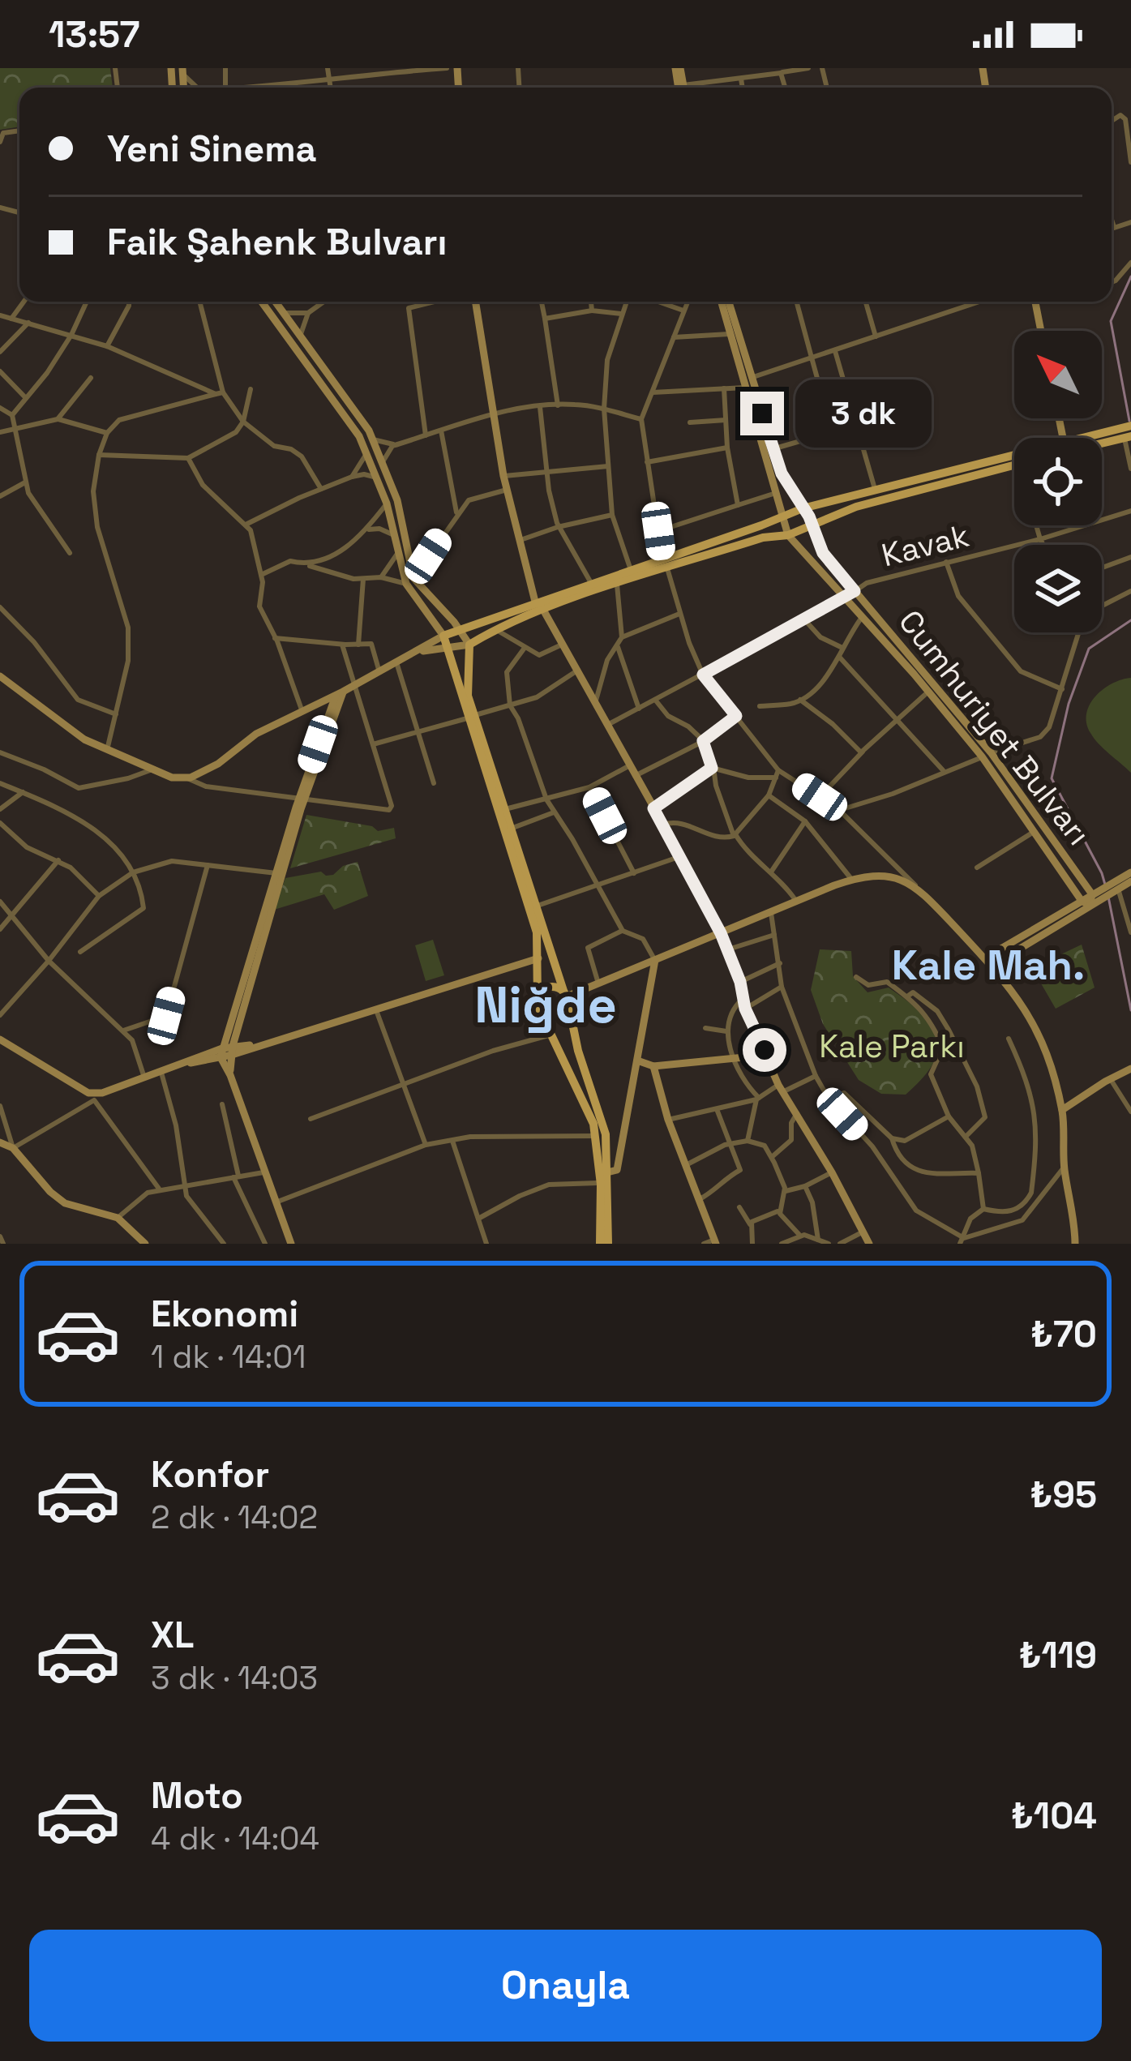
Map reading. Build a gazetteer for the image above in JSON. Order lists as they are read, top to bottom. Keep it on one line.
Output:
{"streets":{"main road":["Cumhuriyet Bulvarı"],"street":["Kavak"]},"crossings":[["Kavak","Cumhuriyet Bulvarı"]],"districts":["Kale Mah.","Niğde"],"parks":["Kale Parkı"],"north":"top left","page":{"status":"13:57","banner":["Yeni Sinema","Faik Şahenk Bulvarı"],"bubble":"3 dk","list":[{"name":"Ekonomi","note":"1 dk · 14:01","value":"₺70"},{"name":"Konfor","note":"2 dk · 14:02","value":"₺95"},{"name":"XL","note":"3 dk · 14:03","value":"₺119"},{"name":"Moto","note":"4 dk · 14:04","value":"₺104"}],"buttons":"Onayla"}}
